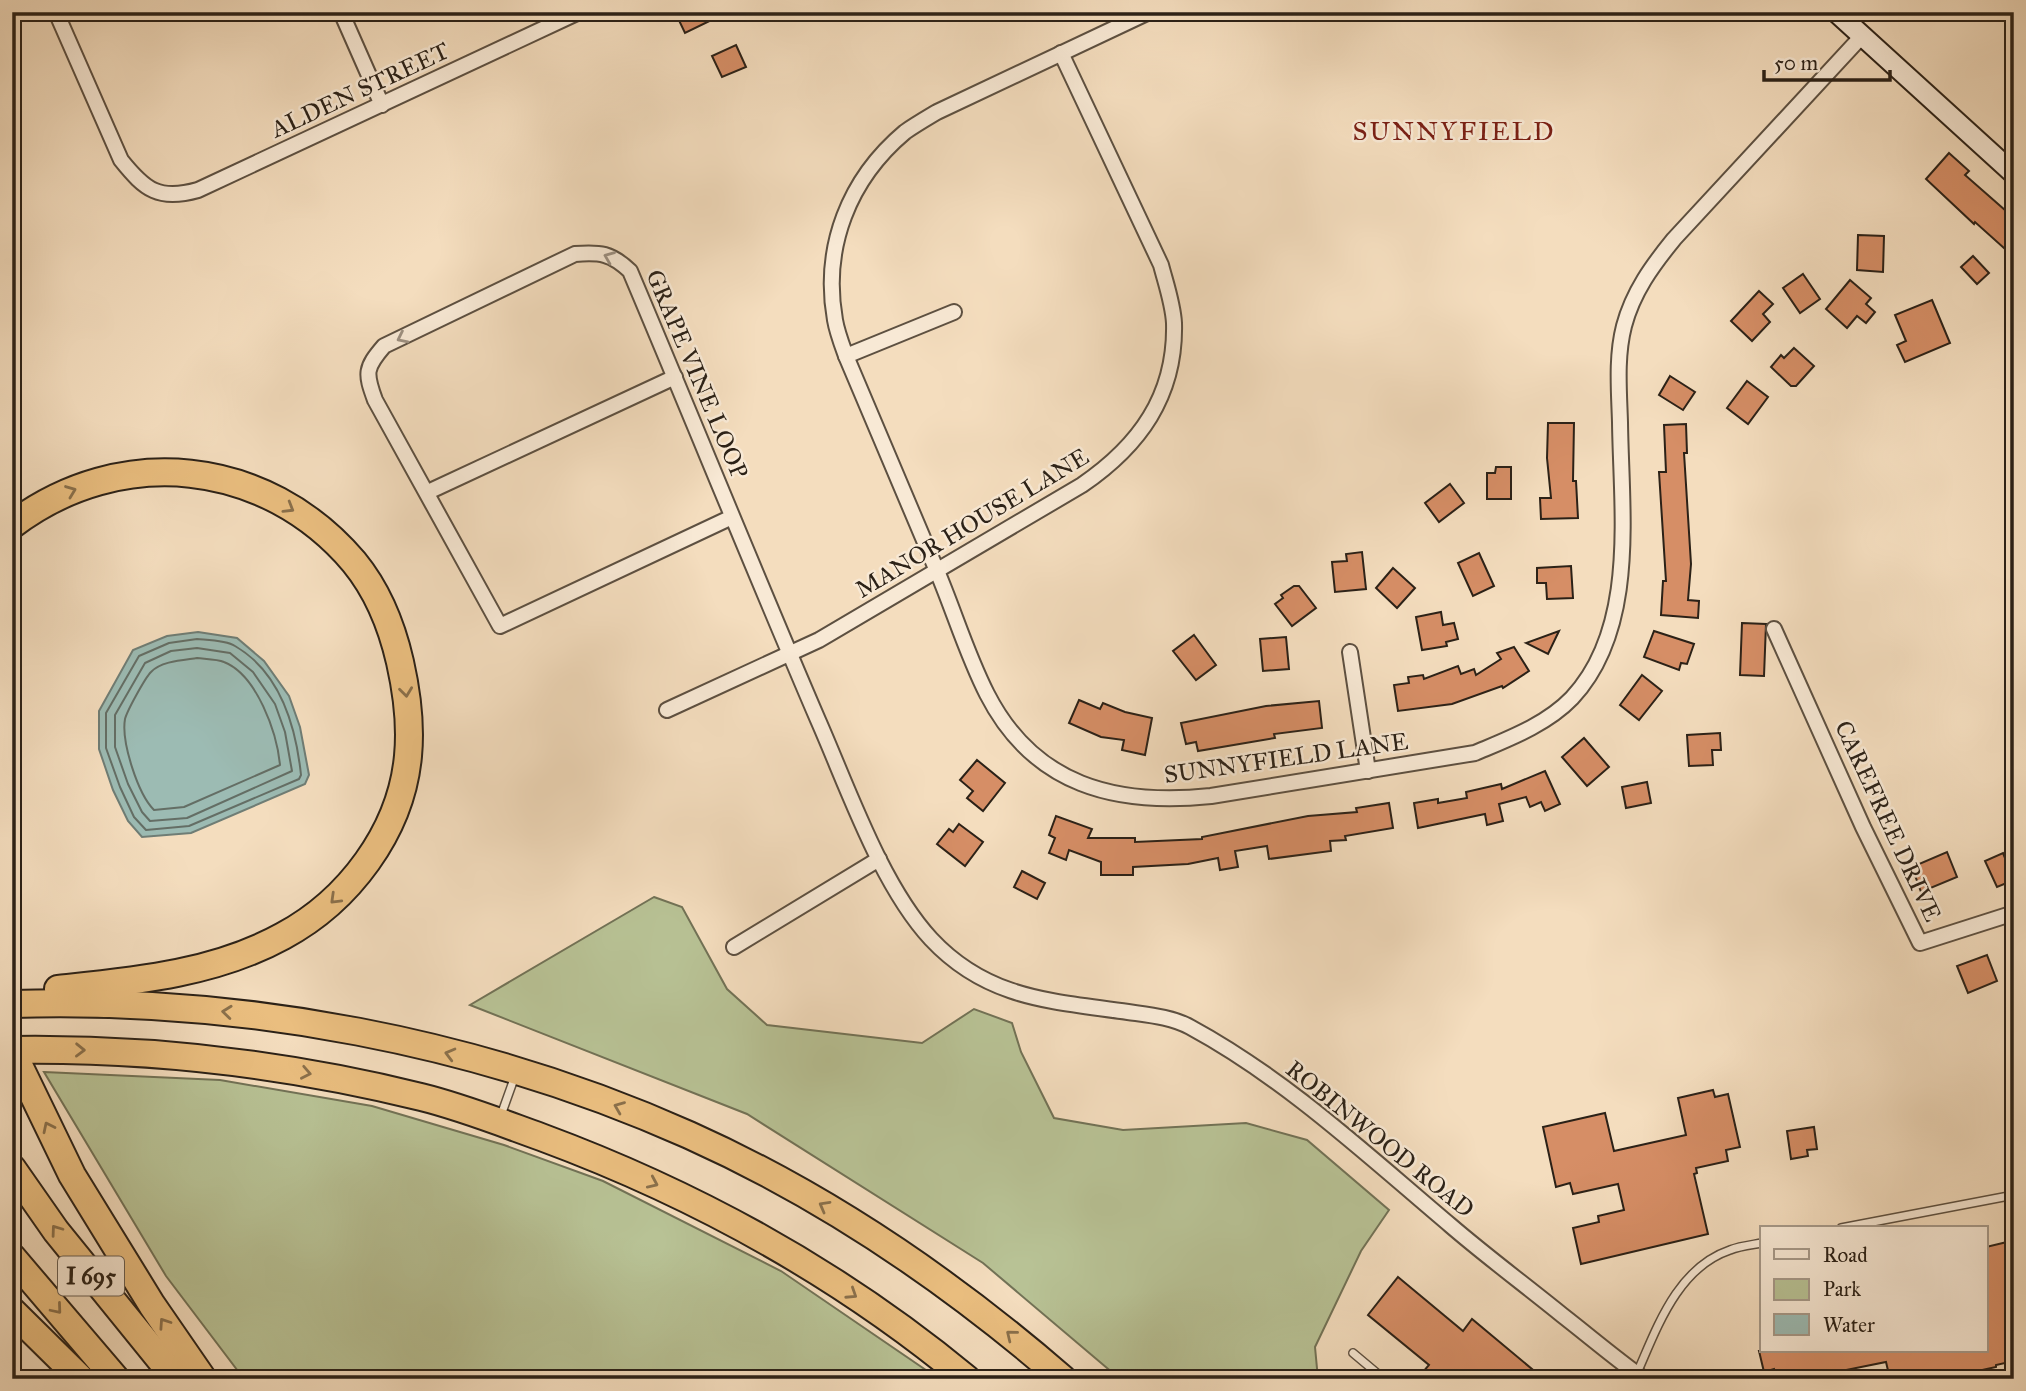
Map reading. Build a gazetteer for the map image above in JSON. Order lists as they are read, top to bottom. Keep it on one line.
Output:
{"streets":{"highway":["I 695"],"street":["ALDEN STREET","GRAPE VINE LOOP","MANOR HOUSE LANE","SUNNYFIELD LANE","CAREFREE DRIVE","ROBINWOOD ROAD"]},"crossings":[["GRAPE VINE LOOP","MANOR HOUSE LANE"],["GRAPE VINE LOOP","ROBINWOOD ROAD"],["MANOR HOUSE LANE","SUNNYFIELD LANE"],["MANOR HOUSE LANE","ROBINWOOD ROAD"]],"districts":["SUNNYFIELD"],"legend":["Road","Park","Water"],"scale_bar":"50 m"}
